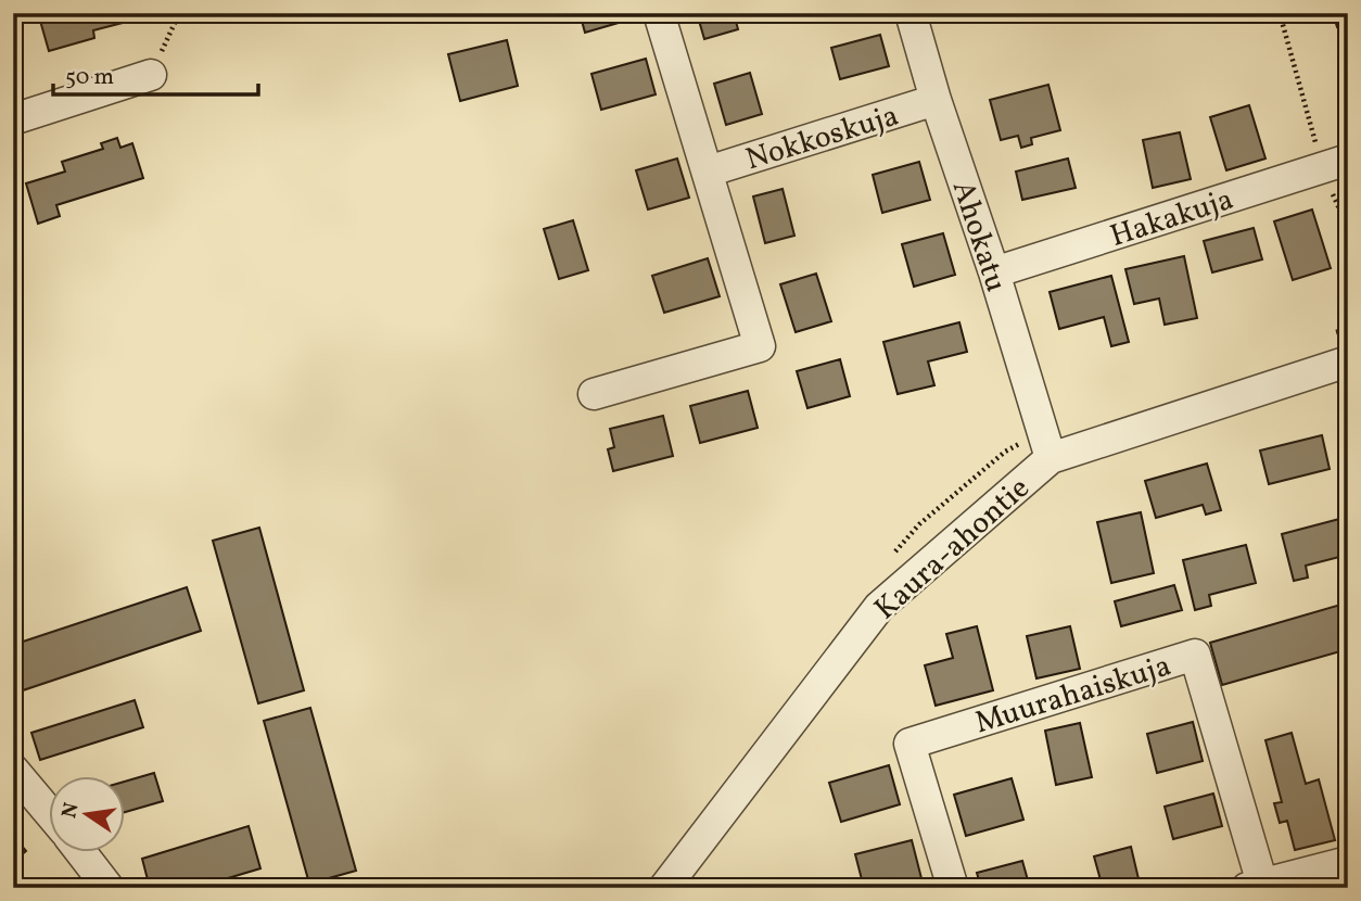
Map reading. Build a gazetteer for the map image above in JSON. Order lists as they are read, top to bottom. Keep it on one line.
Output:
{"streets":{"street":["Nokkoskuja","Hakakuja","Ahokatu","Kaura-ahontie","Muurahaiskuja"]},"crossings":[["Nokkoskuja","Ahokatu"],["Hakakuja","Ahokatu"],["Ahokatu","Kaura-ahontie"]],"scale_bar":"50 m","north":"left"}
